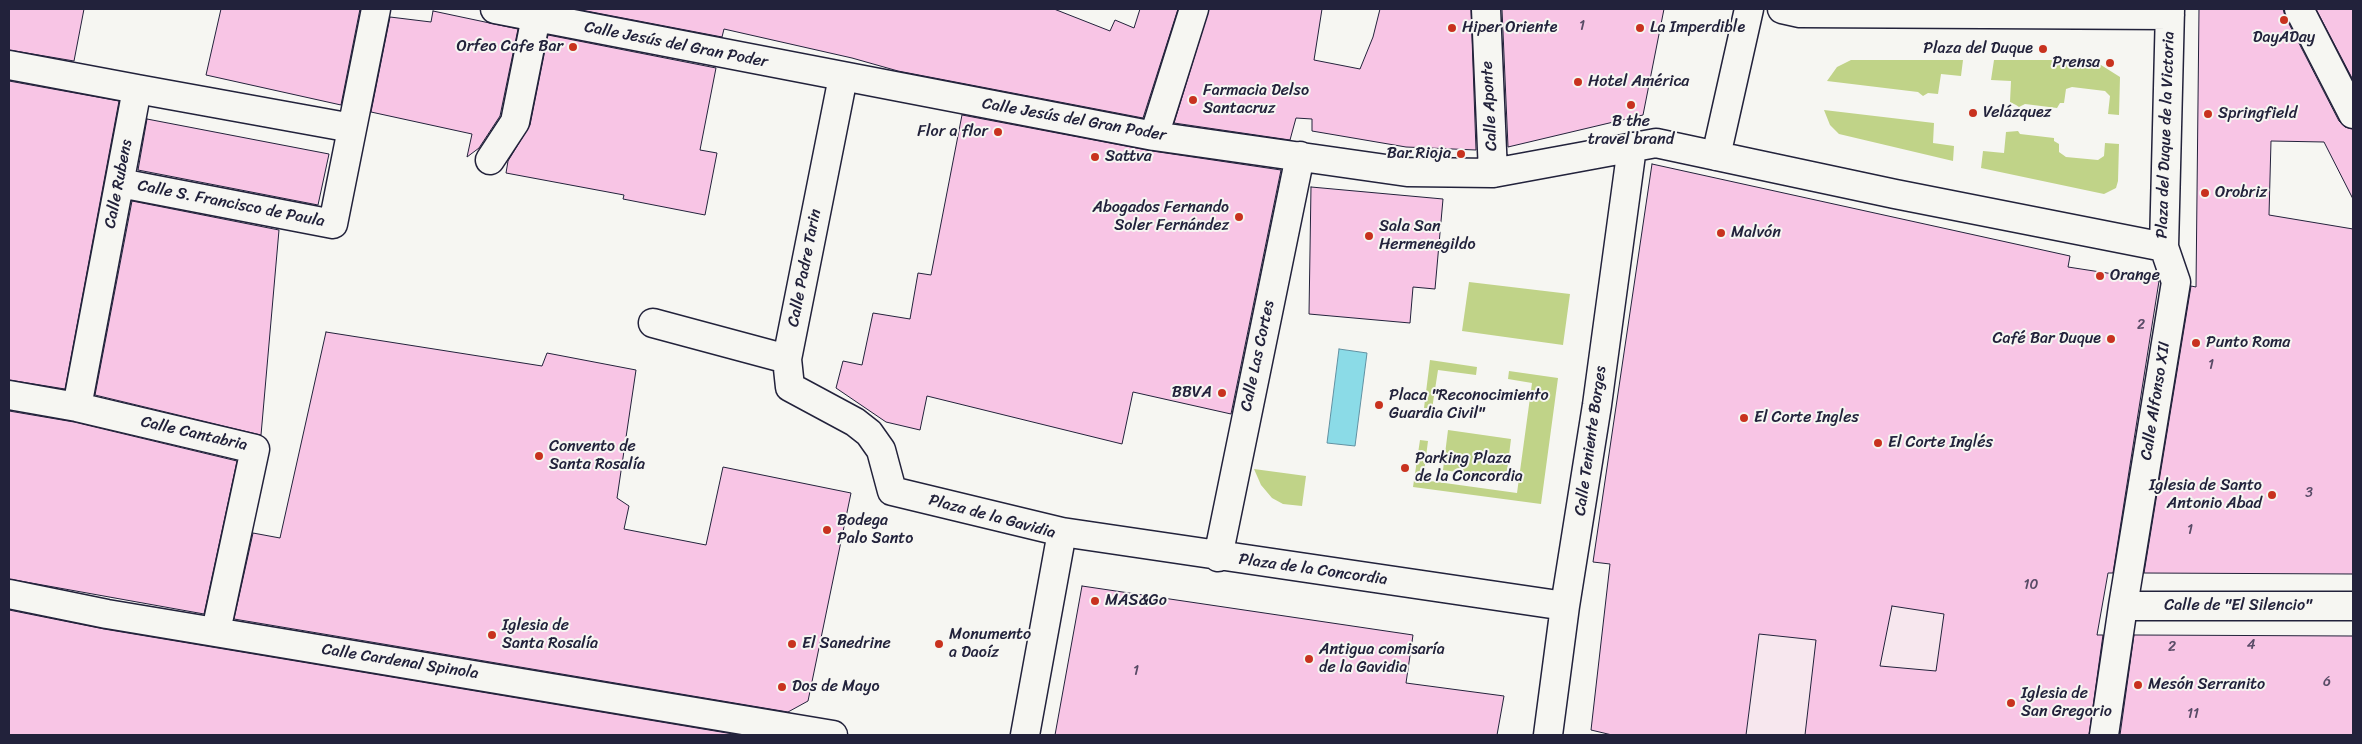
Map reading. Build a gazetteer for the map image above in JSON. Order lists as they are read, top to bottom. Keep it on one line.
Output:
{"streets":{"street":["Calle Jesús del Gran Poder","Calle Aponte","Plaza del Duque de la Victoria","Calle Rubens","Calle S. Francisco de Paula","Calle Padre Tarin","Calle Las Cortes","Calle Alfonso XII","Calle Cantabria","Calle Teniente Borges","Plaza de la Gavidia","Plaza de la Concordia","Calle de \"El Silencio\"","Calle Cardenal Spinola"]},"crossings":[["Calle Jesús del Gran Poder","Calle Aponte"],["Calle Jesús del Gran Poder","Calle Padre Tarin"],["Calle Jesús del Gran Poder","Calle Las Cortes"],["Calle Jesús del Gran Poder","Calle Teniente Borges"],["Plaza del Duque de la Victoria","Calle Alfonso XII"],["Calle Rubens","Calle S. Francisco de Paula"],["Calle Rubens","Calle Cantabria"],["Calle Padre Tarin","Plaza de la Gavidia"],["Calle Las Cortes","Plaza de la Concordia"],["Calle Alfonso XII","Calle de \"El Silencio\""],["Calle Cantabria","Calle Cardenal Spinola"],["Calle Teniente Borges","Plaza de la Concordia"],["Plaza de la Gavidia","Plaza de la Concordia"]],"places":["DayADay","Hiper Oriente","La Imperdible","Orfeo Cafe Bar","Plaza del Duque","Prensa","Hotel América","Farmacia Delso Santacruz","B the travel brand","Velázquez","Springfield","Flor a flor","Bar Rioja","Sattva","Orobriz","Abogados Fernando Soler Fernández","Malvón","Sala San Hermenegildo","Orange","Café Bar Duque","Punto Roma","BBVA","Placa \"Reconocimiento Guardia Civil\"","El Corte Ingles","El Corte Inglés","Convento de Santa Rosalía","Parking Plaza de la Concordia","Iglesia de Santo Antonio Abad","Bodega Palo Santo","MAS&Go","Iglesia de Santa Rosalía","El Sanedrine","Monumento a Daoíz","Antigua comisaría de la Gavidia","Mesón Serranito","Dos de Mayo","Iglesia de San Gregorio"],"house_numbers":["1","2","1","3","1","10","4","2","1","6","11"]}
